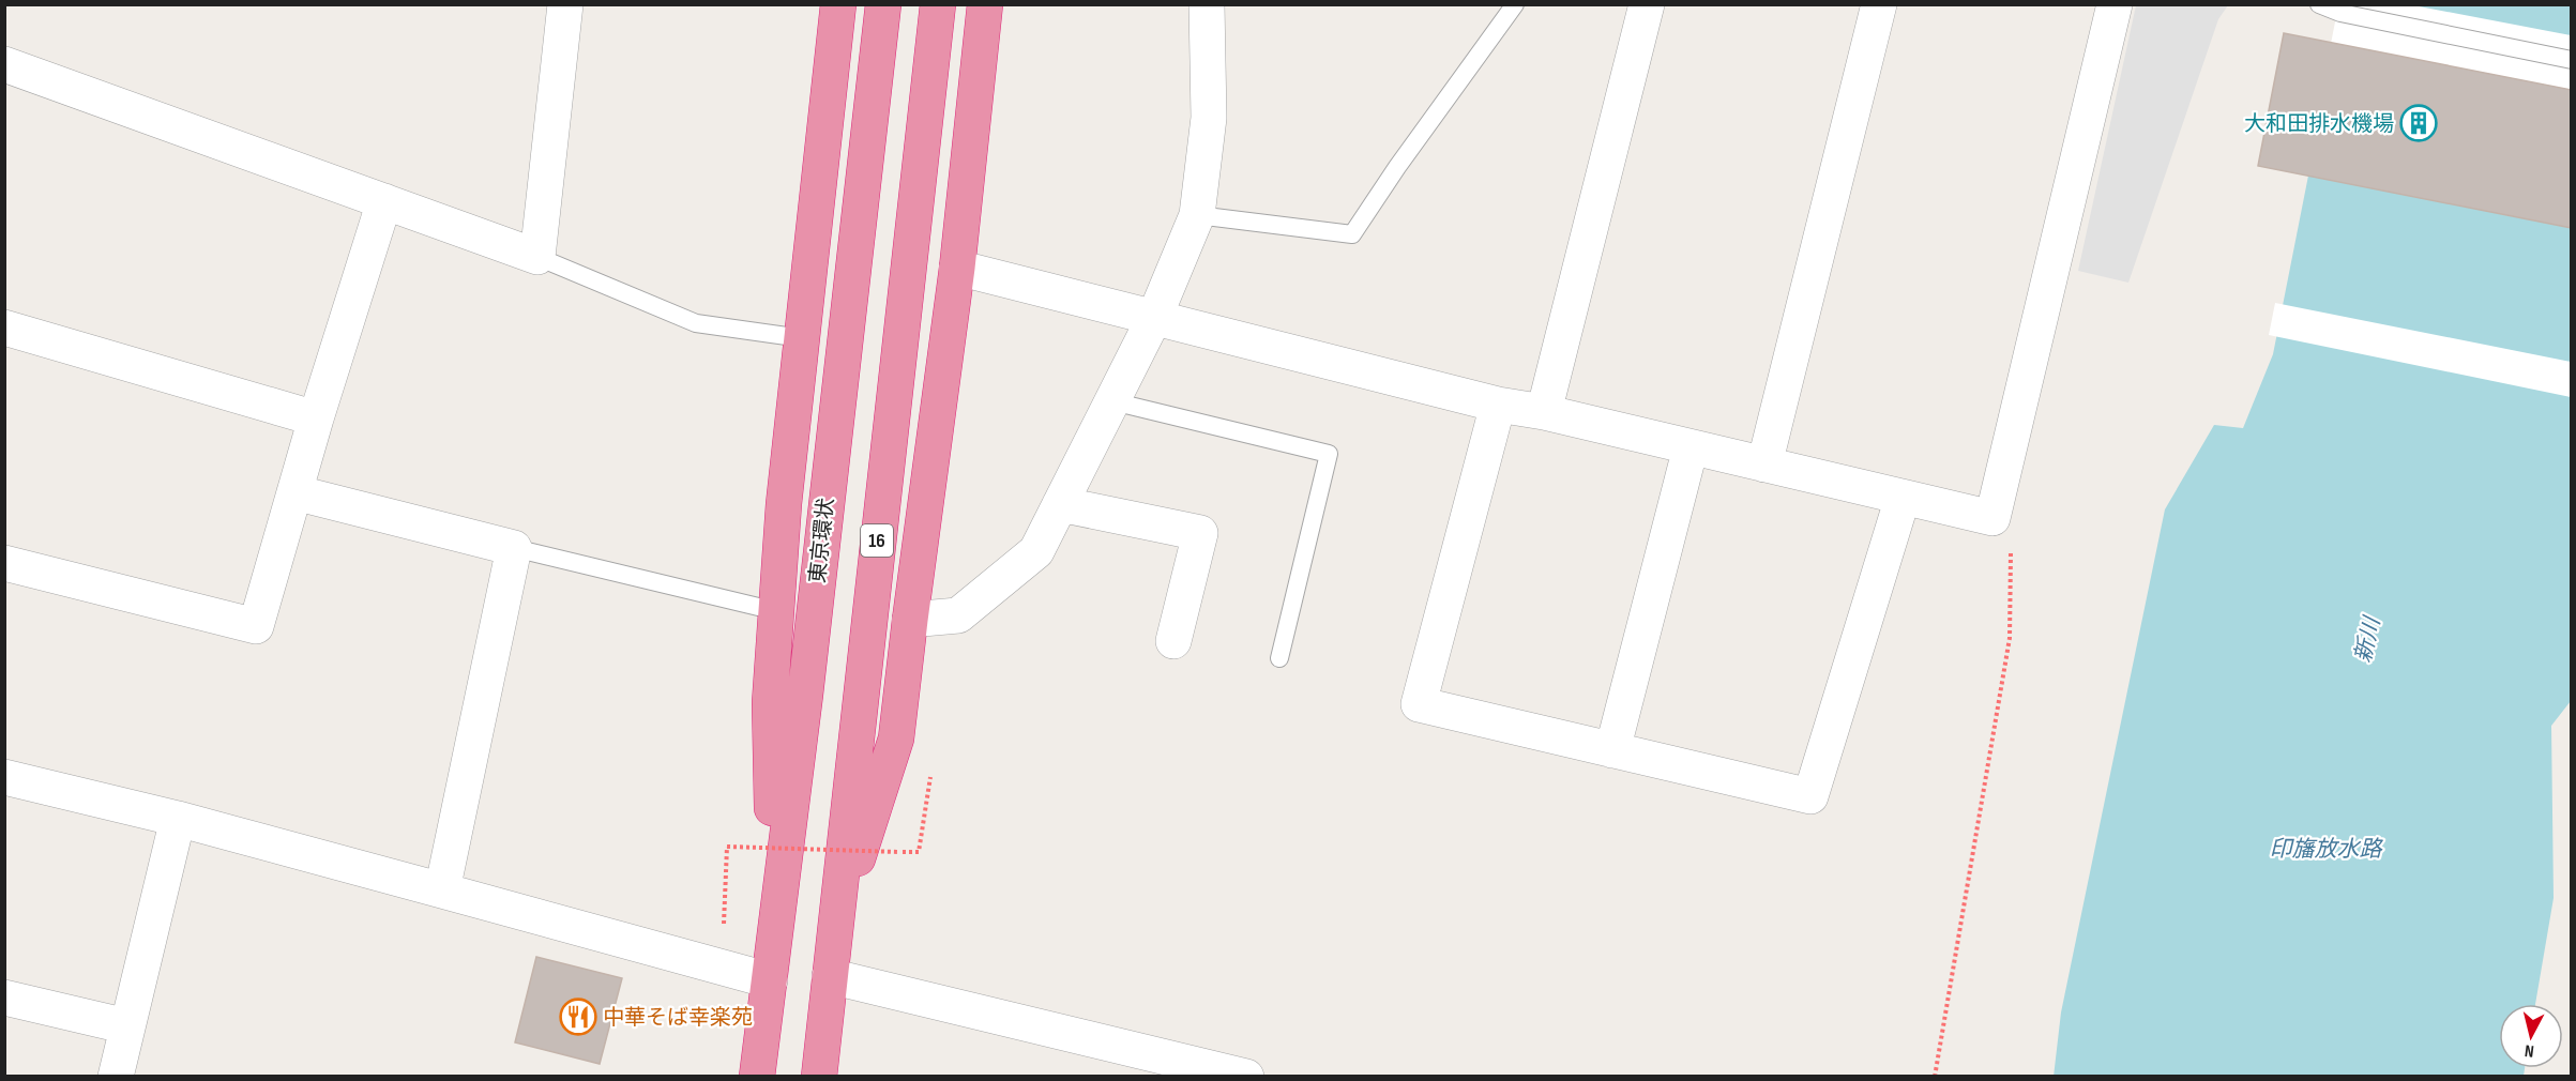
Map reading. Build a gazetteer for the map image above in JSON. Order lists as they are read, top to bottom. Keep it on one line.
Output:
{"streets":{"highway":["東京環状","16"]},"water":["新川","印旛放水路"],"places":{"building":["大和田排水機場"],"restaurant":["中華そば幸楽苑"]},"north":"bottom"}
